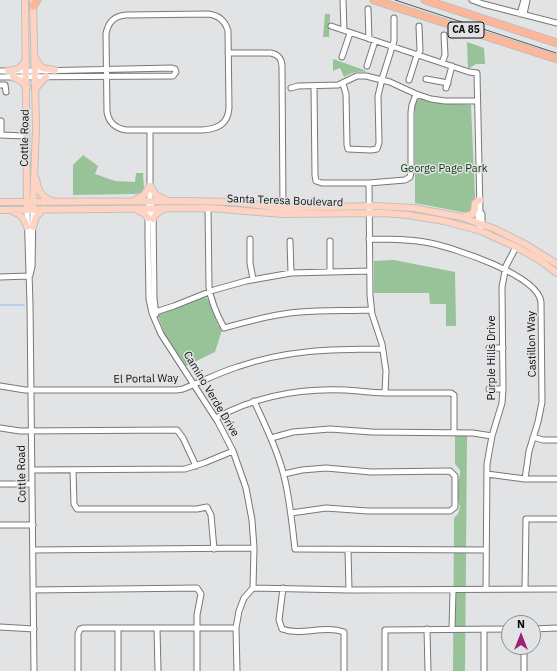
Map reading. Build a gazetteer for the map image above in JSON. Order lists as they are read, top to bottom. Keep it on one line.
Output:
{"streets":{"highway":["CA 85"],"main road":["Cottle Road","Santa Teresa Boulevard"],"street":["Castillon Way","Purple Hills Drive","El Portal Way","Camino Verde Drive"]},"crossings":[["Cottle Road","Santa Teresa Boulevard"],["Cottle Road","El Portal Way"],["Santa Teresa Boulevard","Purple Hills Drive"],["Santa Teresa Boulevard","Camino Verde Drive"],["Castillon Way","Purple Hills Drive"],["El Portal Way","Camino Verde Drive"]],"parks":["George Page Park"],"north":"top"}
